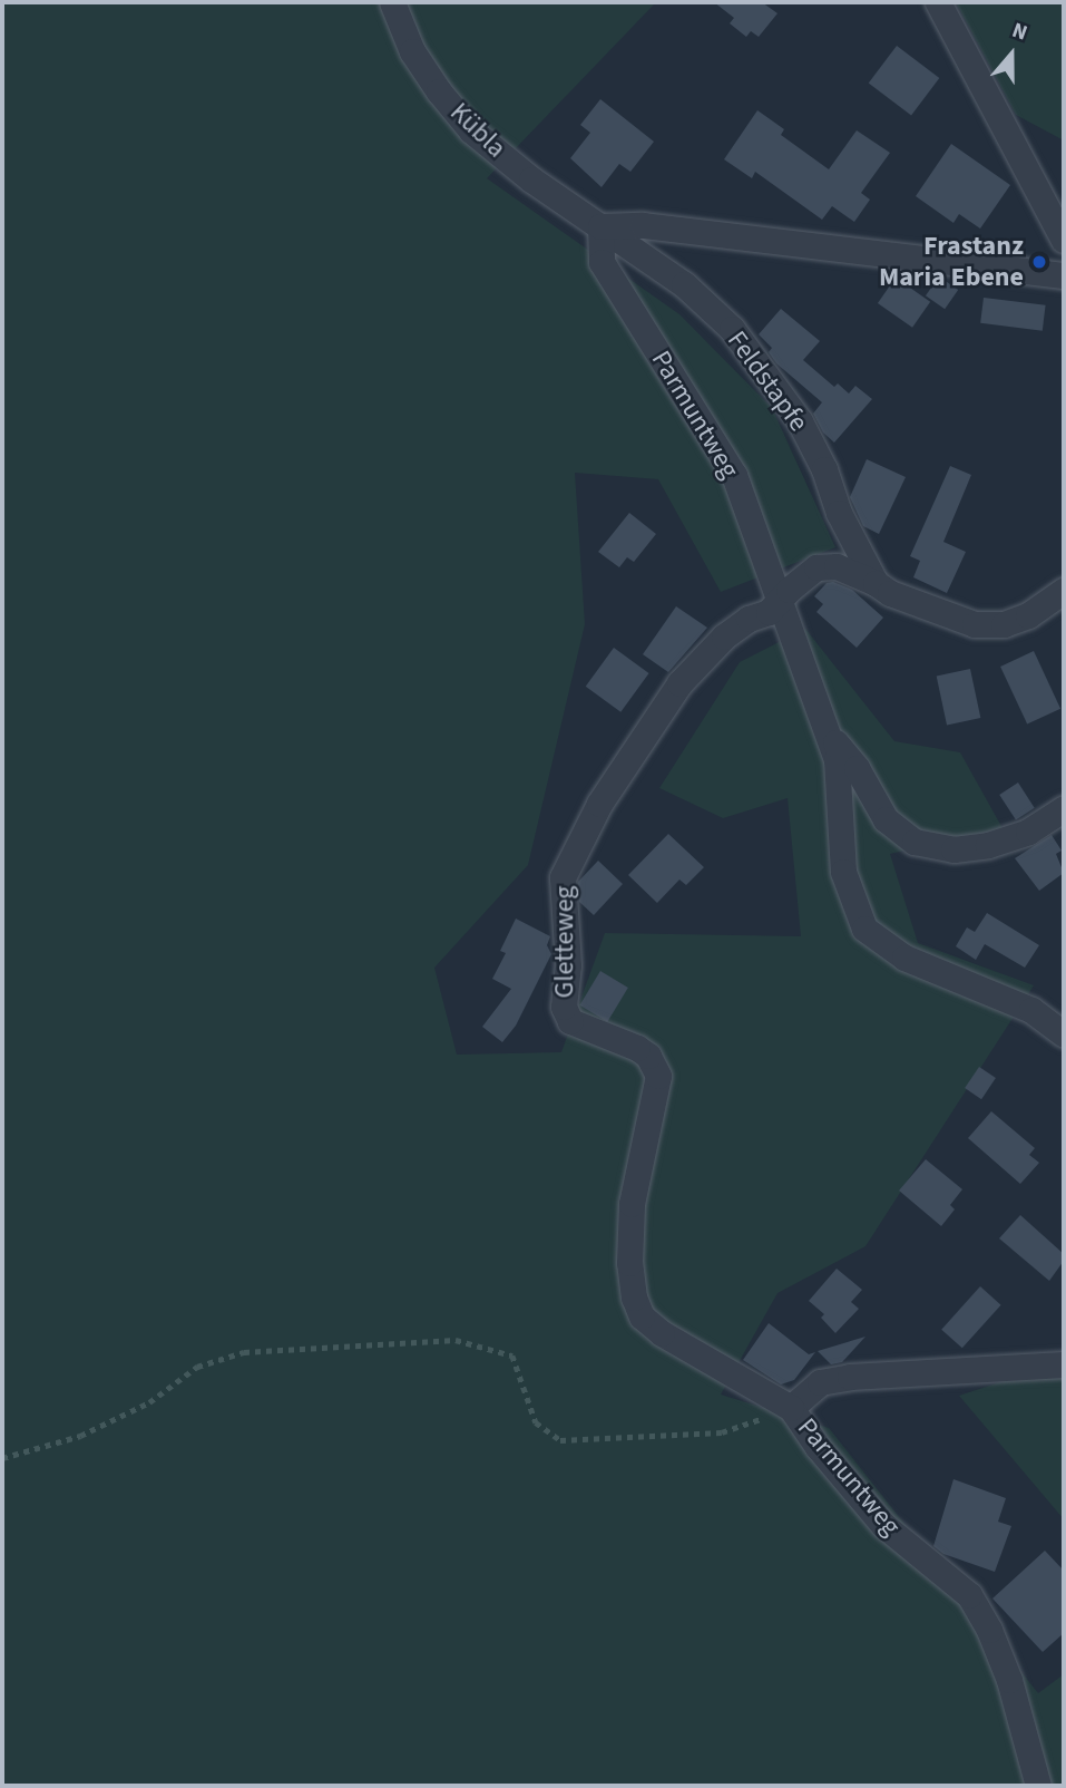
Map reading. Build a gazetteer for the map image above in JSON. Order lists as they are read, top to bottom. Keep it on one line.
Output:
{"streets":{"street":["Kübla","Feldstapfe","Parmuntweg","Gletteweg"]},"crossings":[["Kübla","Feldstapfe"],["Kübla","Parmuntweg"],["Feldstapfe","Parmuntweg"],["Parmuntweg","Gletteweg"]],"places":["Frastanz Maria Ebene"],"north":"top"}
